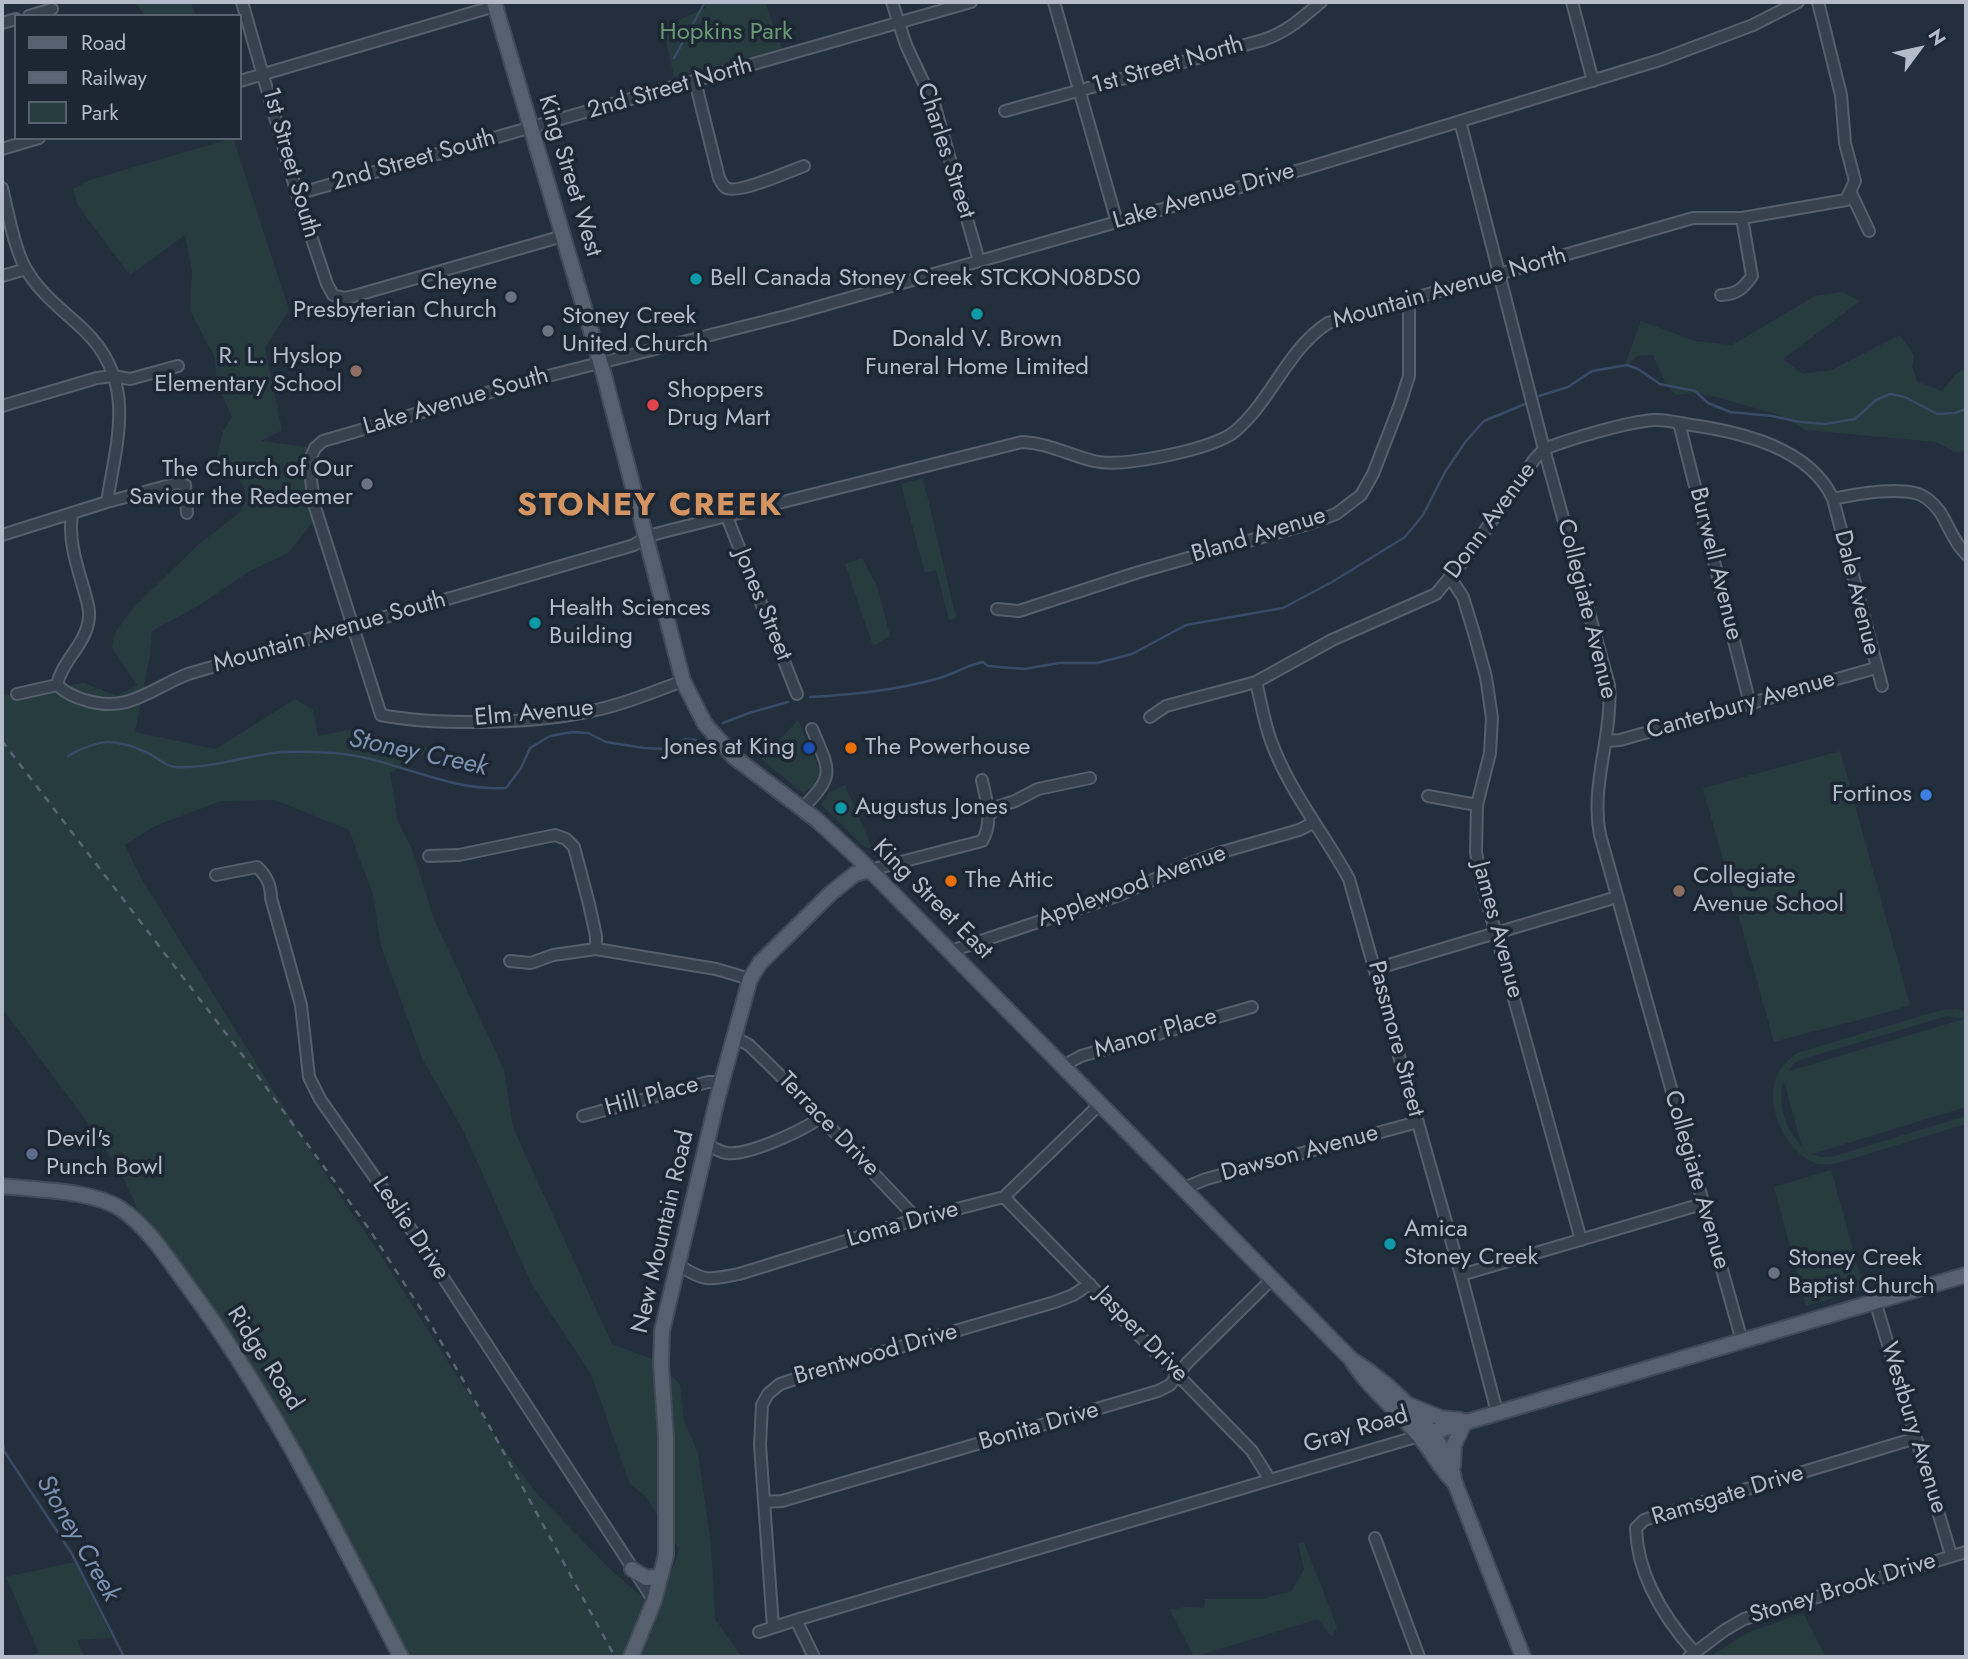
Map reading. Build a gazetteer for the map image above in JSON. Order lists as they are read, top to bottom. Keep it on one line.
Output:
{"streets":{"main road":["King Street West","King Street East","New Mountain Road","Ridge Road","Gray Road"],"street":["1st Street North","2nd Street North","Charles Street","2nd Street South","1st Street South","Lake Avenue Drive","Mountain Avenue North","Lake Avenue South","Donn Avenue","Bland Avenue","Burwell Avenue","Dale Avenue","Jones Street","Collegiate Avenue","Mountain Avenue South","Canterbury Avenue","Elm Avenue","Applewood Avenue","James Avenue","Manor Place","Passmore Street","Hill Place","Terrace Drive","Dawson Avenue","Loma Drive","Leslie Drive","Jasper Drive","Brentwood Drive","Bonita Drive","Westbury Avenue","Ramsgate Drive","Stoney Brook Drive"]},"crossings":[["2nd Street North","Charles Street"],["2nd Street North","2nd Street South"],["2nd Street North","King Street West"],["Charles Street","Lake Avenue Drive"],["2nd Street South","1st Street South"],["2nd Street South","King Street West"],["1st Street South","King Street West"],["King Street West","Lake Avenue Drive"],["King Street West","Lake Avenue South"],["King Street West","King Street East"],["Lake Avenue Drive","Lake Avenue South"],["Lake Avenue Drive","Collegiate Avenue"],["Lake Avenue Drive","King Street East"],["Mountain Avenue North","Bland Avenue"],["Mountain Avenue North","Jones Street"],["Mountain Avenue North","Collegiate Avenue"],["Mountain Avenue North","Mountain Avenue South"],["Mountain Avenue North","King Street East"],["Lake Avenue South","Mountain Avenue South"],["Lake Avenue South","Elm Avenue"],["Lake Avenue South","King Street East"],["Donn Avenue","Burwell Avenue"],["Donn Avenue","Dale Avenue"],["Donn Avenue","Collegiate Avenue"],["Donn Avenue","James Avenue"],["Donn Avenue","Passmore Street"],["Burwell Avenue","Canterbury Avenue"],["Dale Avenue","Canterbury Avenue"],["Collegiate Avenue","Canterbury Avenue"],["Collegiate Avenue","Gray Road"],["Mountain Avenue South","Elm Avenue"],["Mountain Avenue South","King Street East"],["Elm Avenue","King Street East"],["Applewood Avenue","King Street East"],["Applewood Avenue","Passmore Street"],["King Street East","Manor Place"],["King Street East","Dawson Avenue"],["King Street East","Loma Drive"],["King Street East","New Mountain Road"],["King Street East","Bonita Drive"],["King Street East","Gray Road"],["Passmore Street","Dawson Avenue"],["Passmore Street","Gray Road"],["Hill Place","New Mountain Road"],["Terrace Drive","Loma Drive"],["Terrace Drive","New Mountain Road"],["Loma Drive","New Mountain Road"],["Loma Drive","Jasper Drive"],["Leslie Drive","New Mountain Road"],["Jasper Drive","Brentwood Drive"],["Jasper Drive","Bonita Drive"],["Jasper Drive","Gray Road"],["Brentwood Drive","Bonita Drive"],["Brentwood Drive","Gray Road"],["Westbury Avenue","Gray Road"],["Westbury Avenue","Ramsgate Drive"],["Westbury Avenue","Stoney Brook Drive"],["Ramsgate Drive","Stoney Brook Drive"]],"districts":["STONEY CREEK"],"water":["Stoney Creek"],"parks":["Hopkins Park"],"places":["Bell Canada Stoney Creek STCKON08DS0","Cheyne Presbyterian Church","Donald V. Brown Funeral Home Limited","Stoney Creek United Church","R. L. Hyslop Elementary School","Shoppers Drug Mart","The Church of Our Saviour the Redeemer","Health Sciences Building","Jones at King","The Powerhouse","Fortinos","Augustus Jones","The Attic","Collegiate Avenue School","Devil's Punch Bowl","Amica Stoney Creek","Stoney Creek Baptist Church"],"legend":["Road","Railway","Park"],"north":"top right"}
